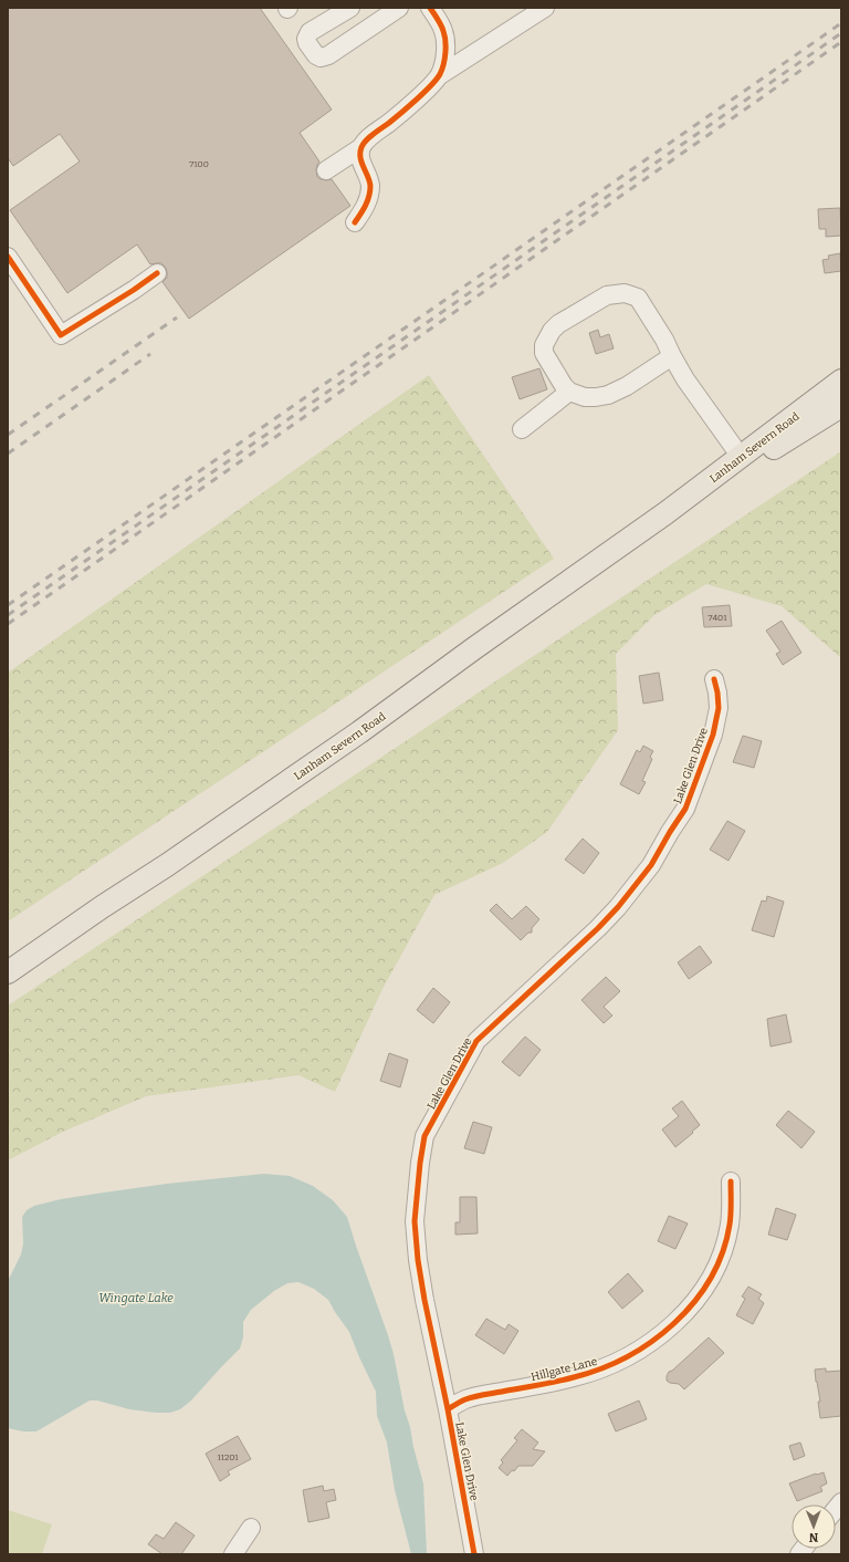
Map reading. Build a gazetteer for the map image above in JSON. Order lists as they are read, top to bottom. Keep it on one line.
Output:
{"streets":{"main road":["Lanham Severn Road"],"street":["Lake Glen Drive","Hillgate Lane"]},"crossings":[["Lake Glen Drive","Hillgate Lane"]],"water":["Wingate Lake"],"house_numbers":["7100","7401","11201"],"north":"bottom"}
